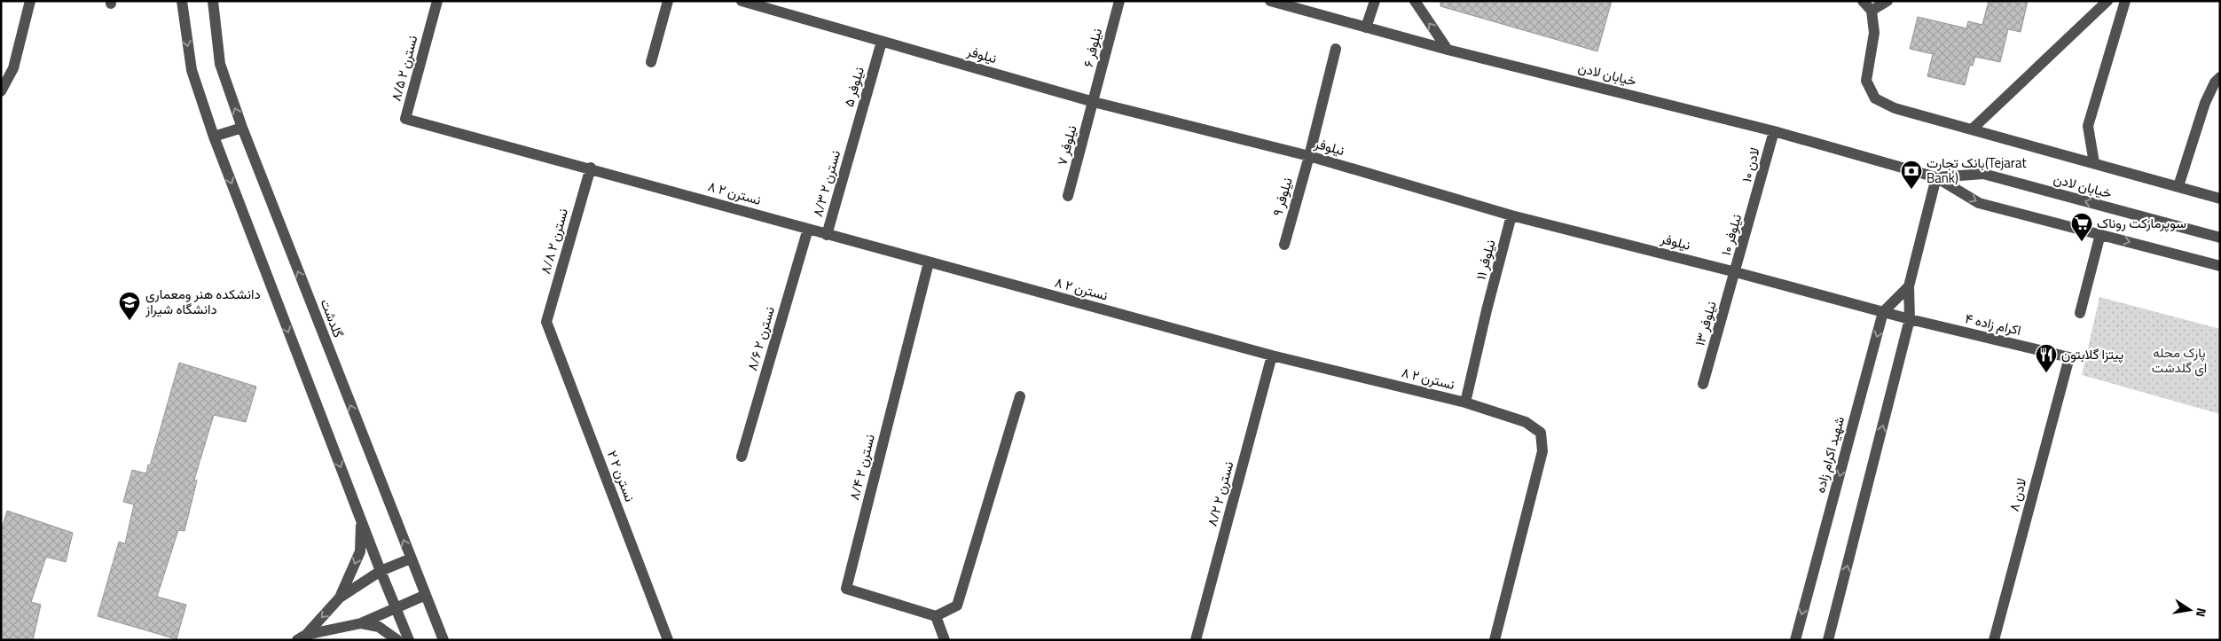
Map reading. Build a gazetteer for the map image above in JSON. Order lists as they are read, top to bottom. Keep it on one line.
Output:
{"streets":{"street":["۶ نیلوفر","نیلوفر","۸/۵ نسترن ۲","خیابان لادن","۵ نیلوفر","۷ نیلوفر","۱۰ لادن","۸/۳ نسترن ۲","۸ نسترن ۲","۹ نیلوفر","۱۰ نیلوفر","۸/۸ نسترن ۲","۱۱ نیلوفر","گلدشت","۱۳ نیلوفر","۴ اکرام زاده","۸/۶ نسترن ۲","شهید اکرام زاده","۸/۴ نسترن ۲","۲ نسترن ۲","۸/۲ نسترن ۲","۸ لادن"]},"crossings":[["۶ نیلوفر","نیلوفر"],["۶ نیلوفر","۷ نیلوفر"],["نیلوفر","۵ نیلوفر"],["نیلوفر","۷ نیلوفر"],["نیلوفر","۹ نیلوفر"],["نیلوفر","۱۰ نیلوفر"],["نیلوفر","۱۱ نیلوفر"],["نیلوفر","۱۳ نیلوفر"],["نیلوفر","۴ اکرام زاده"],["نیلوفر","شهید اکرام زاده"],["۸/۵ نسترن ۲","۸ نسترن ۲"],["خیابان لادن","۱۰ لادن"],["۵ نیلوفر","۸/۳ نسترن ۲"],["۱۰ لادن","۱۰ نیلوفر"],["۸/۳ نسترن ۲","۸ نسترن ۲"],["۸ نسترن ۲","۸/۸ نسترن ۲"],["۸ نسترن ۲","۱۱ نیلوفر"],["۸ نسترن ۲","۸/۶ نسترن ۲"],["۸ نسترن ۲","۸/۴ نسترن ۲"],["۸ نسترن ۲","۸/۲ نسترن ۲"],["۱۰ نیلوفر","۱۳ نیلوفر"],["۸/۸ نسترن ۲","۲ نسترن ۲"],["۴ اکرام زاده","۸ لادن"]],"parks":["پارک محله ای گلدشت"],"places":{"bank":["بانک تجارت(Tejarat Bank)"],"supermarket":["سوپرمارکت روناک"],"school or university":["دانشکده هنر‌ ومعماری دانشگاه شیراز"],"restaurant":["پیتزا گلابتون"]},"north":"right"}
